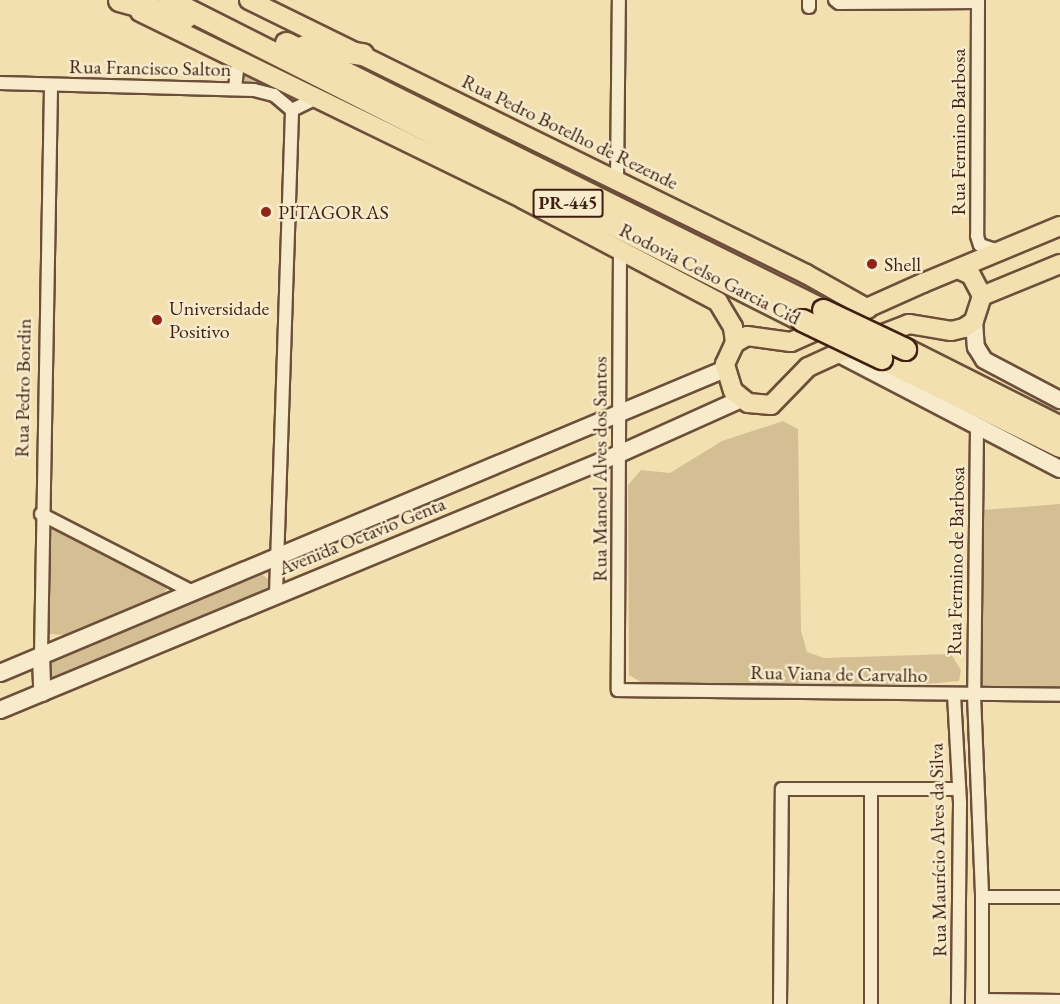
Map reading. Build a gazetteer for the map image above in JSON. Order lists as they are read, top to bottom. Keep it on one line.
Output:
{"streets":{"highway":["PR-445","Rodovia Celso Garcia Cid"],"main road":["Rua Pedro Botelho de Rezende"],"street":["Rua Francisco Salton","Rua Fermino Barbosa","Rua Pedro Bordin","Rua Manoel Alves dos Santos","Avenida Octavio Genta","Rua Fermino de Barbosa","Rua Viana de Carvalho","Rua Maurício Alves da Silva"]},"crossings":[["Rua Francisco Salton","Rua Pedro Bordin"],["PR-445","Rua Manoel Alves dos Santos"],["Rua Pedro Bordin","Avenida Octavio Genta"],["Rua Manoel Alves dos Santos","Avenida Octavio Genta"],["Rua Manoel Alves dos Santos","Rua Viana de Carvalho"],["Rua Fermino de Barbosa","Rua Viana de Carvalho"],["Rua Viana de Carvalho","Rua Maurício Alves da Silva"]],"places":["PITAGORAS","Shell","Universidade Positivo"]}
